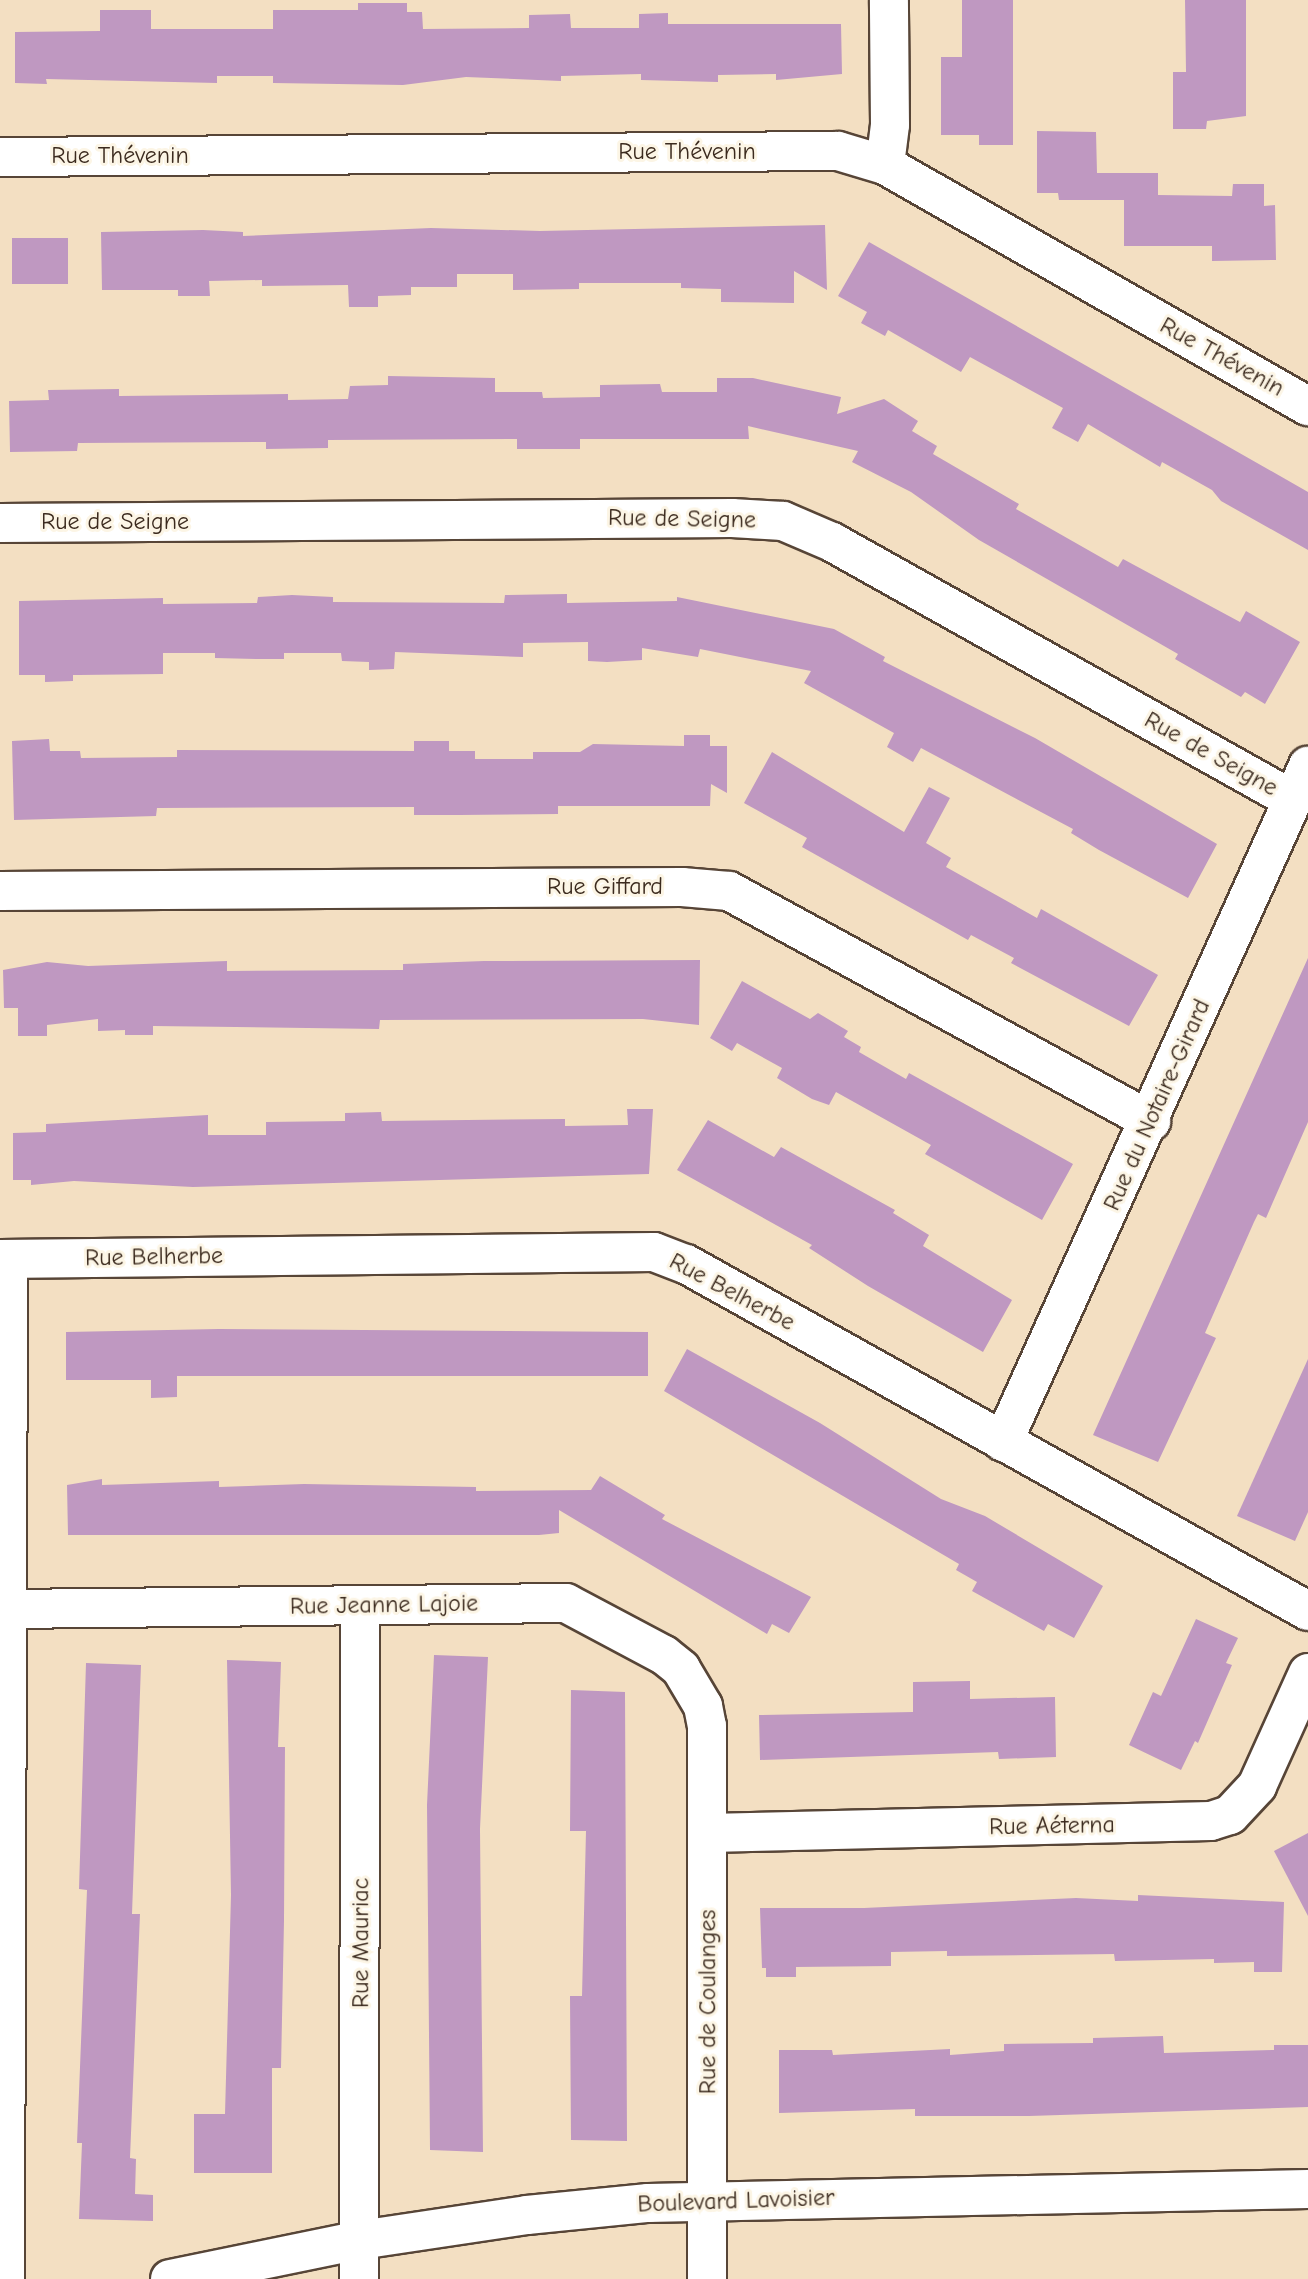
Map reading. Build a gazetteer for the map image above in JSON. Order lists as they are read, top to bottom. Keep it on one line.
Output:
{"streets":{"street":["Rue Thévenin","Rue de Seigne","Rue Giffard","Rue du Notaire-Girard","Rue Belherbe","Rue Jeanne Lajoie","Rue Aéterna","Rue Mauriac","Rue de Coulanges","Boulevard Lavoisier"]},"crossings":[["Rue de Seigne","Rue du Notaire-Girard"],["Rue Giffard","Rue du Notaire-Girard"],["Rue du Notaire-Girard","Rue Belherbe"],["Rue Jeanne Lajoie","Rue Mauriac"],["Rue Jeanne Lajoie","Rue de Coulanges"],["Rue Aéterna","Rue de Coulanges"],["Rue Mauriac","Boulevard Lavoisier"],["Rue de Coulanges","Boulevard Lavoisier"]]}
